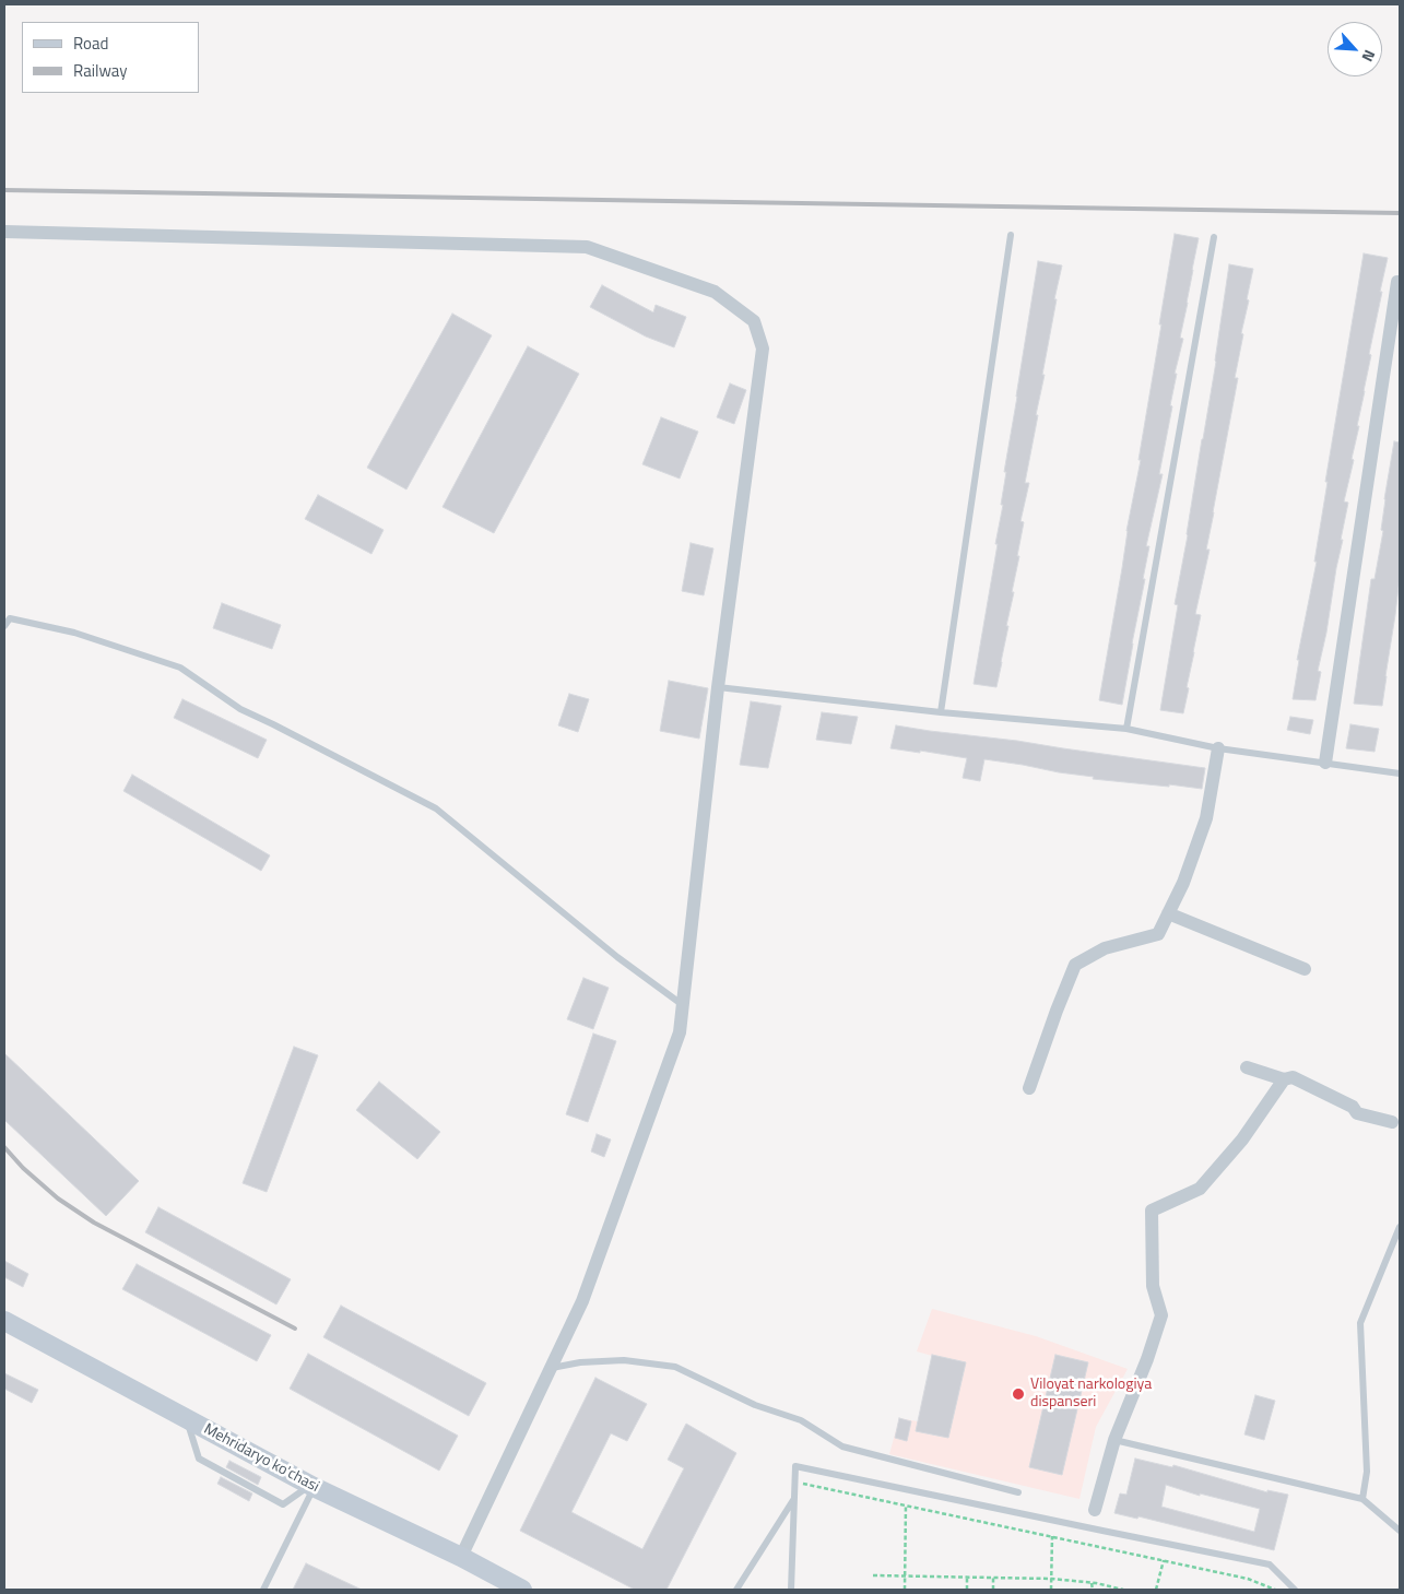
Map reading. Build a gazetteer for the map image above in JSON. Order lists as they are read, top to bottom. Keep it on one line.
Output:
{"streets":{"main road":["Мehridaryo ko'chasi"]},"places":["Viloyat narkologiya dispanseri"],"legend":["Road","Railway"],"north":"bottom right"}
